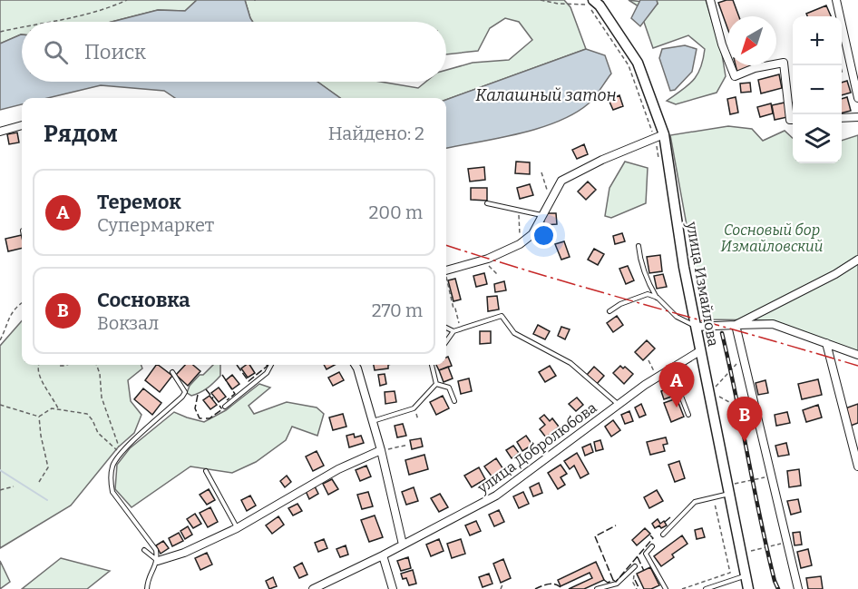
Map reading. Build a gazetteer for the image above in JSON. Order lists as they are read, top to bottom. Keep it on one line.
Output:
{"streets":{"main road":["улица Измайлова"],"street":["улица Добролюбова"]},"crossings":[["улица Измайлова","улица Добролюбова"]],"water":["Калашный затон"],"parks":["Сосновый бор Измайловский"],"north":"bottom left","page":{"map_buttons":["+","−"],"search":"Поиск","heading":["Рядом","Найдено: 2"],"list":[{"mark":"A","name":"Теремок","note":"Супермаркет","value":"200 m"},{"mark":"B","name":"Сосновка","note":"Вокзал","value":"270 m"}],"pins":["A","B"]}}
